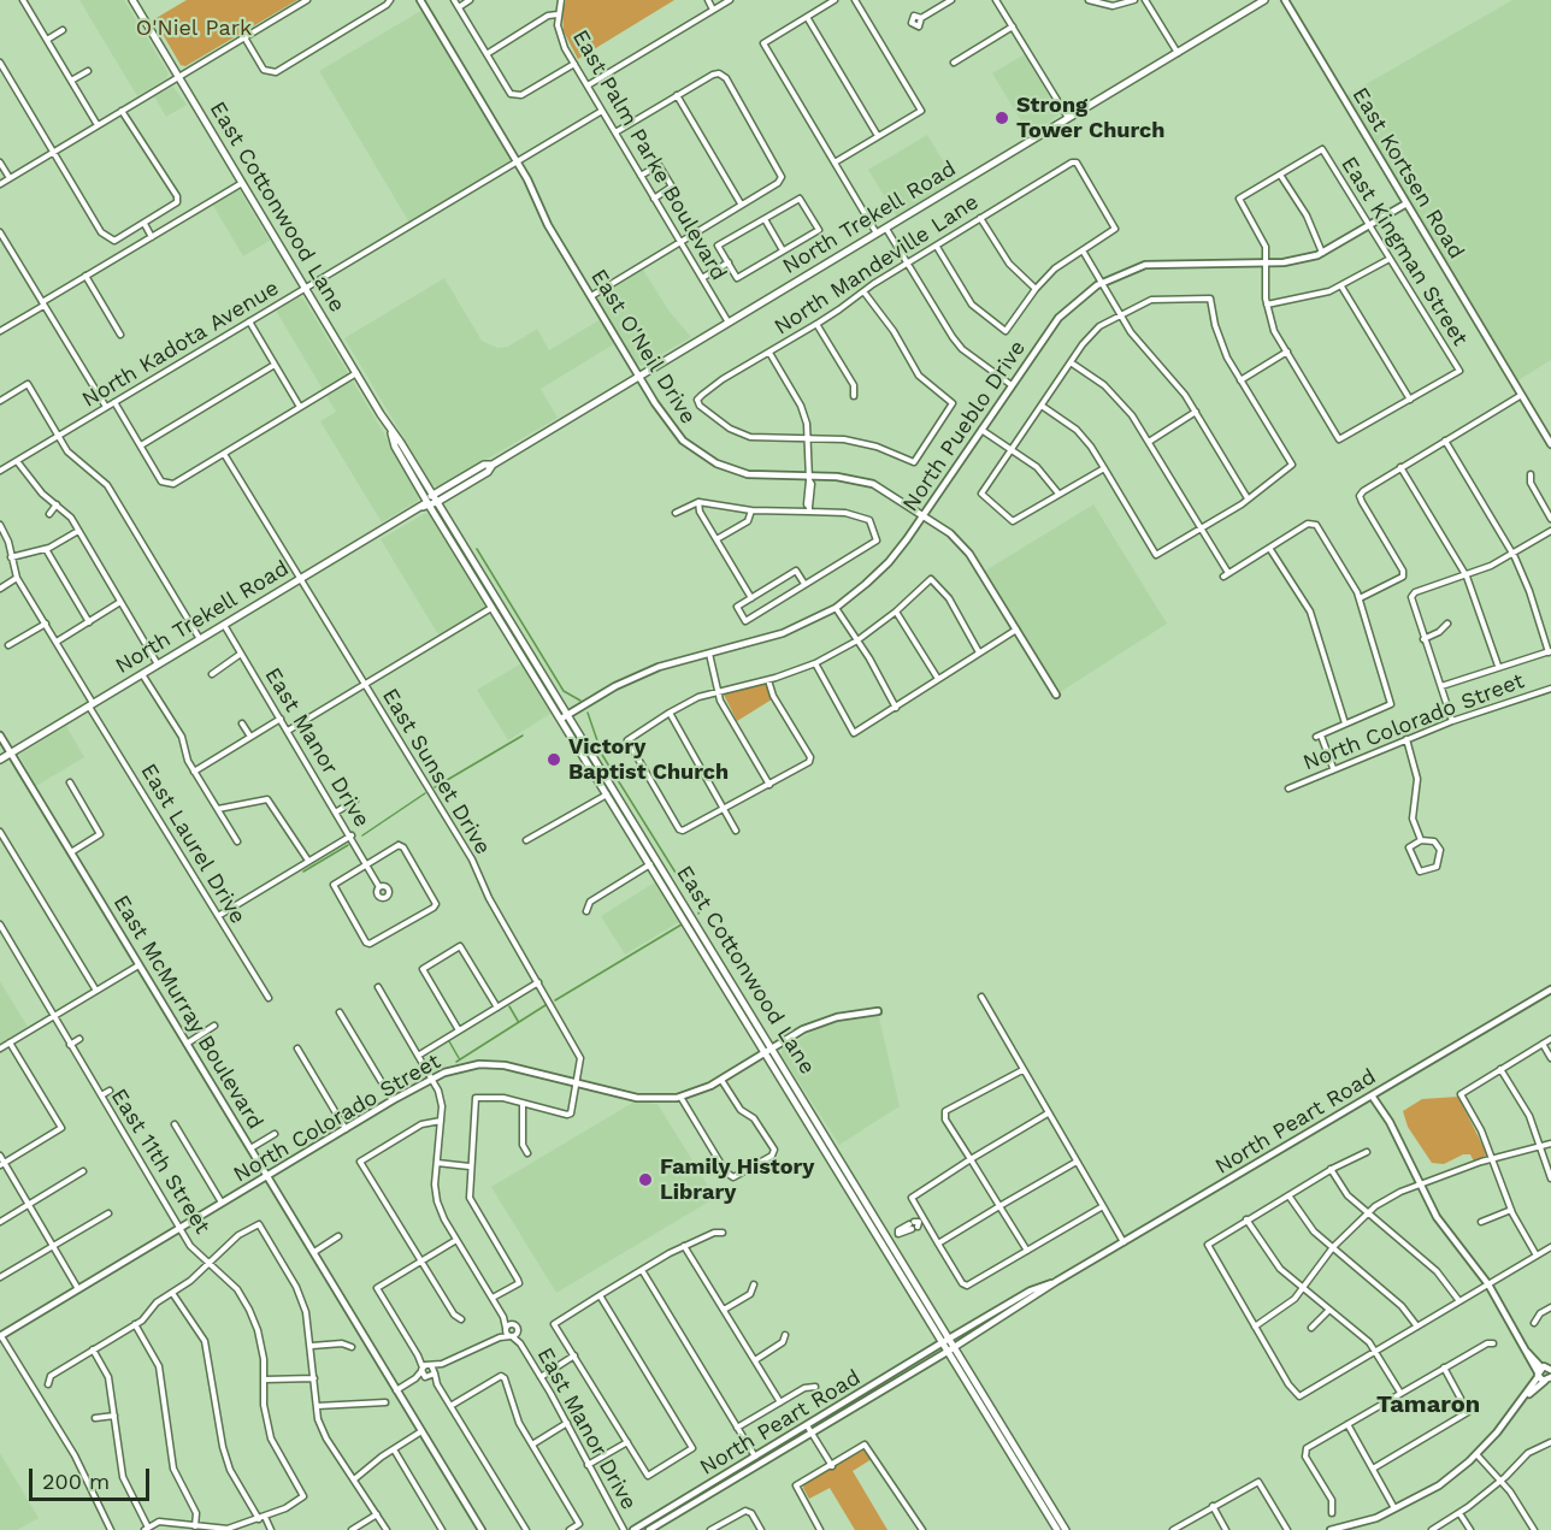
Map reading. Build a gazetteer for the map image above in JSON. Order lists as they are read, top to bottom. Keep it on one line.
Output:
{"streets":{"main road":["East Cottonwood Lane","North Trekell Road"],"street":["East Palm Parke Boulevard","East Kortsen Road","East Kingman Street","North Mandeville Lane","North Kadota Avenue","East O'Neil Drive","North Pueblo Drive","North Colorado Street","East Manor Drive","East Sunset Drive","East Laurel Drive","East McMurray Boulevard","North Peart Road","East 11th Street"]},"crossings":[["East Palm Parke Boulevard","North Trekell Road"],["East Palm Parke Boulevard","North Kadota Avenue"],["East Kortsen Road","North Pueblo Drive"],["East Cottonwood Lane","North Trekell Road"],["East Cottonwood Lane","North Kadota Avenue"],["East Cottonwood Lane","North Pueblo Drive"],["East Cottonwood Lane","North Colorado Street"],["East Cottonwood Lane","North Peart Road"],["North Trekell Road","East O'Neil Drive"],["North Trekell Road","East Manor Drive"],["North Trekell Road","East Sunset Drive"],["North Trekell Road","East Laurel Drive"],["North Trekell Road","East McMurray Boulevard"],["East Kingman Street","North Pueblo Drive"],["North Kadota Avenue","East O'Neil Drive"],["East O'Neil Drive","North Pueblo Drive"],["North Colorado Street","East Sunset Drive"],["North Colorado Street","East McMurray Boulevard"],["North Colorado Street","East 11th Street"]],"districts":["Tamaron"],"parks":["O'Niel Park"],"places":["Strong Tower Church","Victory Baptist Church","Family History Library"],"scale_bar":"200 m"}
